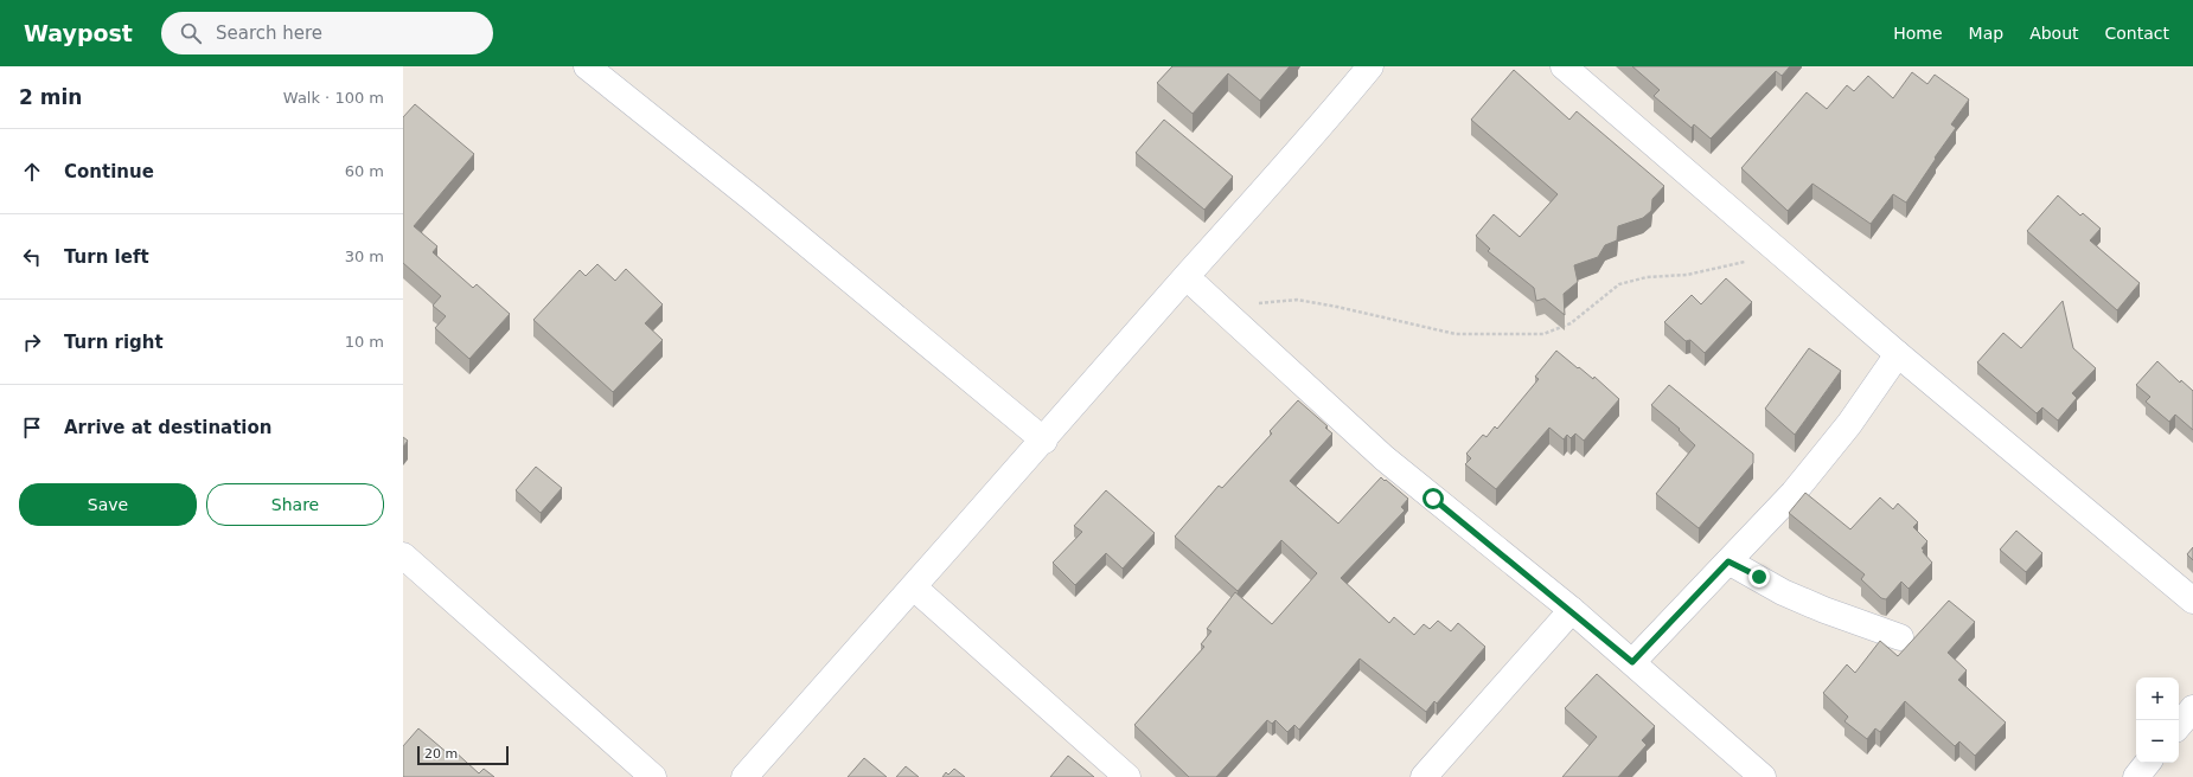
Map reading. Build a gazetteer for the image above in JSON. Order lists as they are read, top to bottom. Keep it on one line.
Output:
{"scale_bar":"20 m","page":{"header":"Waypost","search":"Search here","nav":["Home","Map","About","Contact"],"heading":["2 min","Walk · 100 m"],"list":[["Continue","60 m"],["Turn left","30 m"],["Turn right","10 m"],"Arrive at destination"],"buttons":["Save","Share"],"map_buttons":["+","−"],"scale":"20 m"}}
